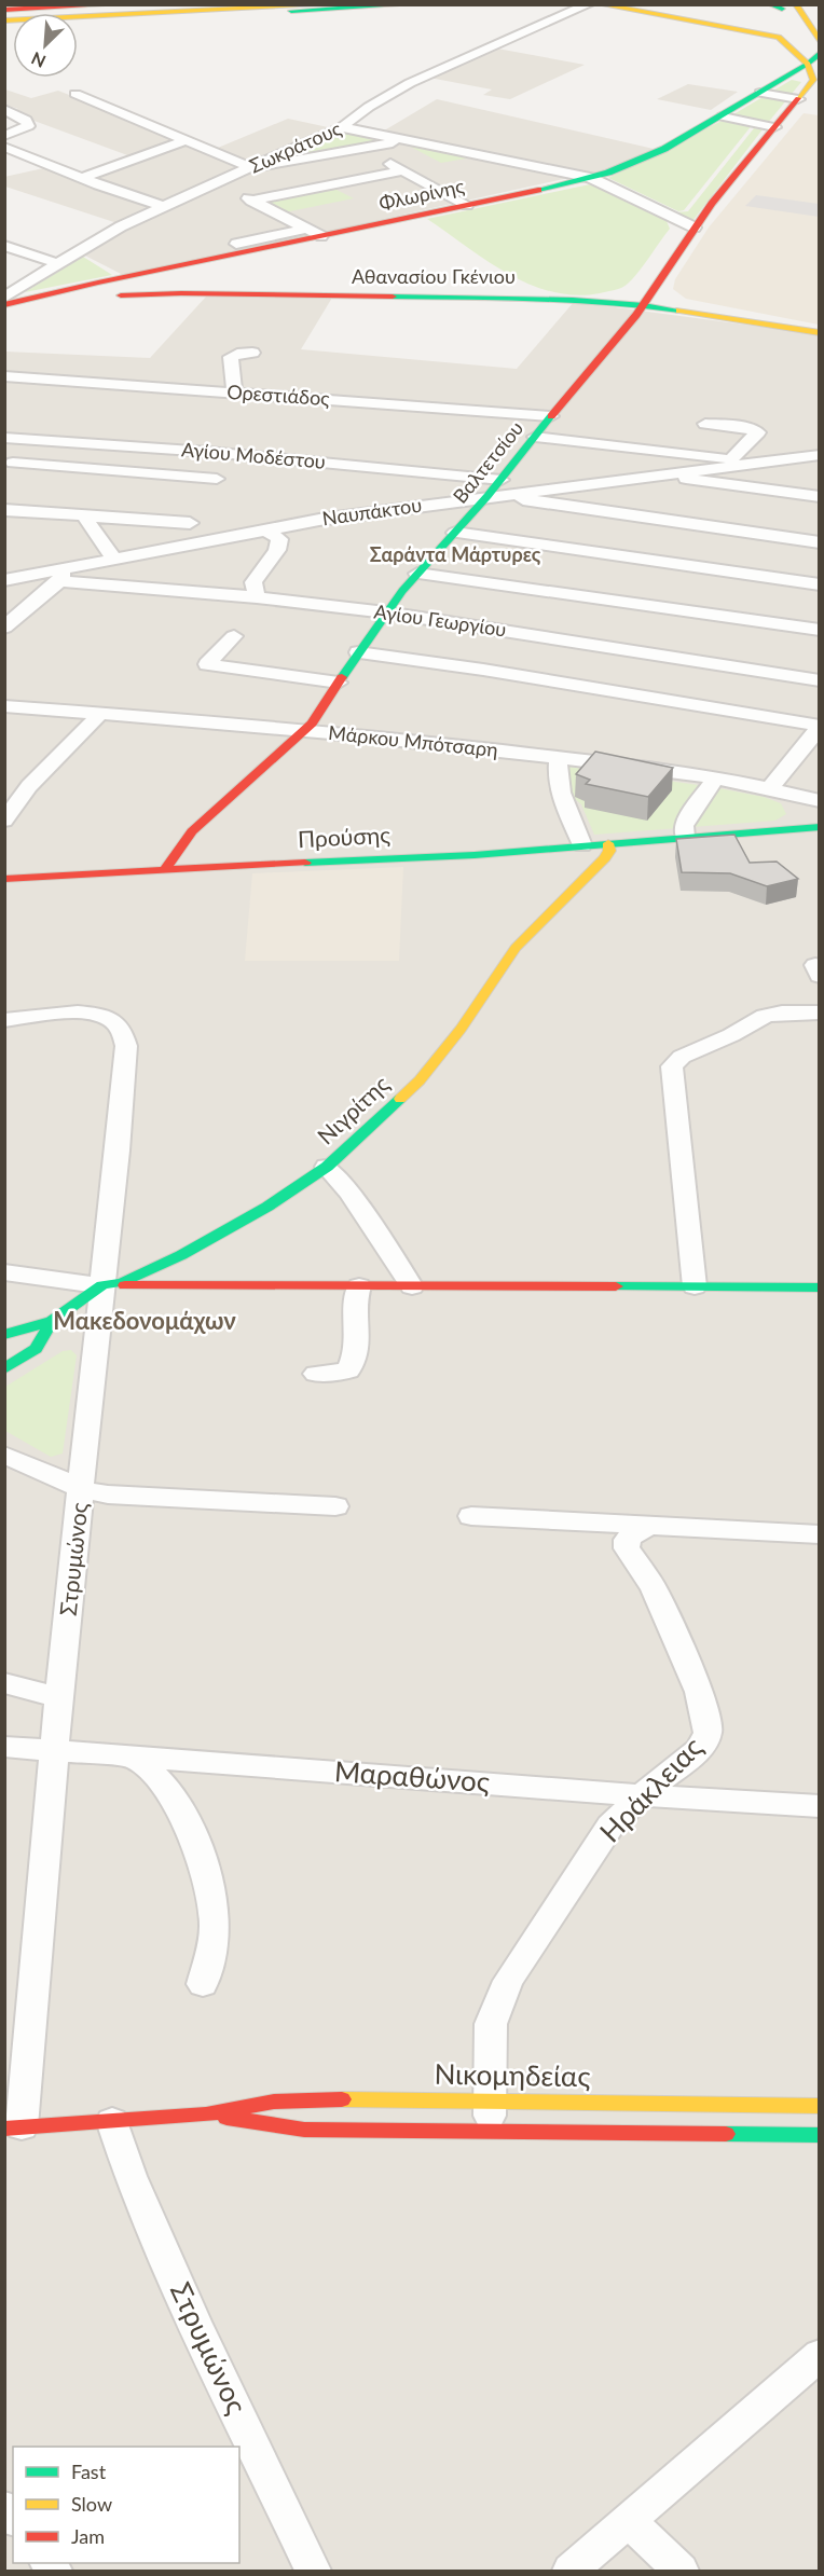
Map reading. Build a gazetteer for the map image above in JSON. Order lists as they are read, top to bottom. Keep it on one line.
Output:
{"streets":{"street":["Σωκράτους","Φλωρίνης","Αθανασίου Γκένιου","Ορεστιάδος","Αγίου Μοδέστου","Βαλτετσίου","Ναυπάκτου","Αγίου Γεωργίου","Μάρκου Μπότσαρη","Προύσης","Νιγρίτης","Στρυμώνος","Μαραθώνος","Ηράκλειας","Νικομηδείας"]},"crossings":[["Φλωρίνης","Αθανασίου Γκένιου"],["Φλωρίνης","Βαλτετσίου"],["Αθανασίου Γκένιου","Βαλτετσίου"],["Ορεστιάδος","Βαλτετσίου"],["Αγίου Μοδέστου","Βαλτετσίου"],["Αγίου Μοδέστου","Ναυπάκτου"],["Βαλτετσίου","Ναυπάκτου"],["Βαλτετσίου","Αγίου Γεωργίου"],["Βαλτετσίου","Μάρκου Μπότσαρη"],["Βαλτετσίου","Προύσης"],["Ναυπάκτου","Αγίου Γεωργίου"],["Προύσης","Νιγρίτης"],["Νιγρίτης","Στρυμώνος"],["Στρυμώνος","Μαραθώνος"],["Στρυμώνος","Νικομηδείας"],["Μαραθώνος","Ηράκλειας"],["Ηράκλειας","Νικομηδείας"]],"districts":["Σαράντα Μάρτυρες","Μακεδονομάχων"],"legend":["Fast","Slow","Jam"],"north":"bottom left"}
